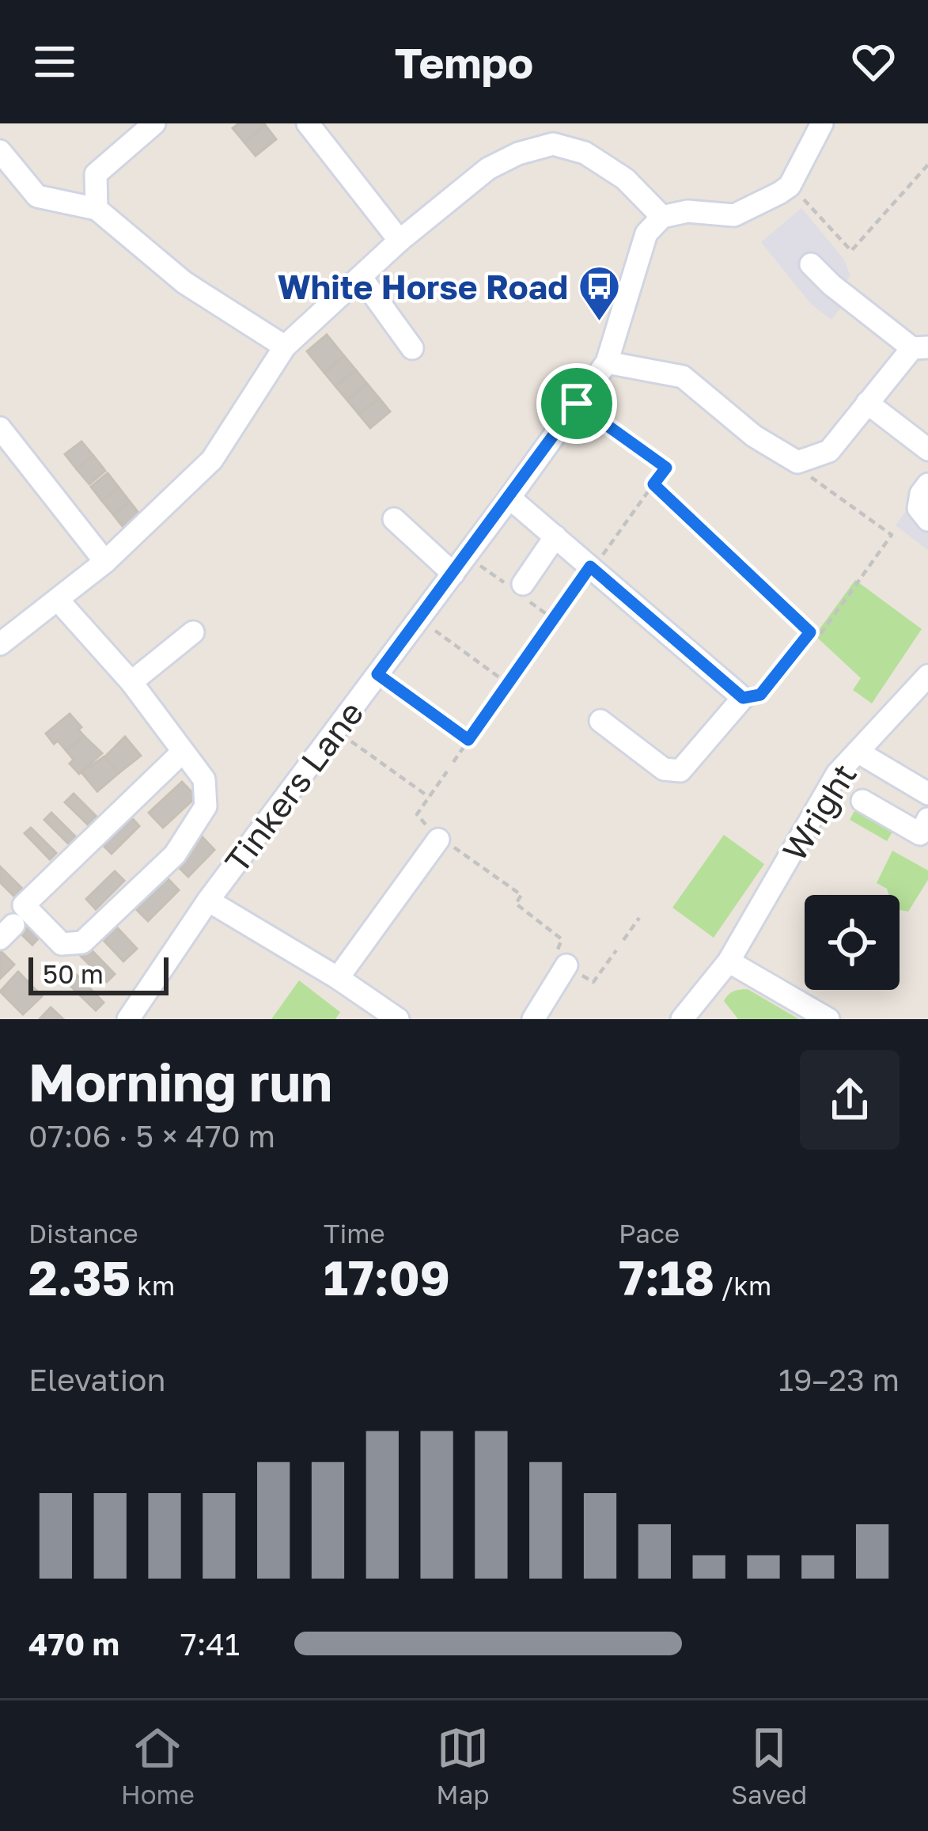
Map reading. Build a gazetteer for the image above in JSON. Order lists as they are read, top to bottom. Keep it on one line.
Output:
{"streets":{"street":["Tinkers Lane","Wright"]},"places":{"bus stop":["White Horse Road"]},"scale_bar":"50 m","page":{"header":"Tempo","scale":"50 m","heading":["Morning run","07:06 · 5 × 470 m"],"stats":[["Distance","2.35 km"],["Time","17:09"],["Pace","7:18 /km"]],"chart":["Elevation","19–23 m"],"list":[{"name":"470 m","note":"7:41"}],"tabs":["Home","Map","Saved"]}}
